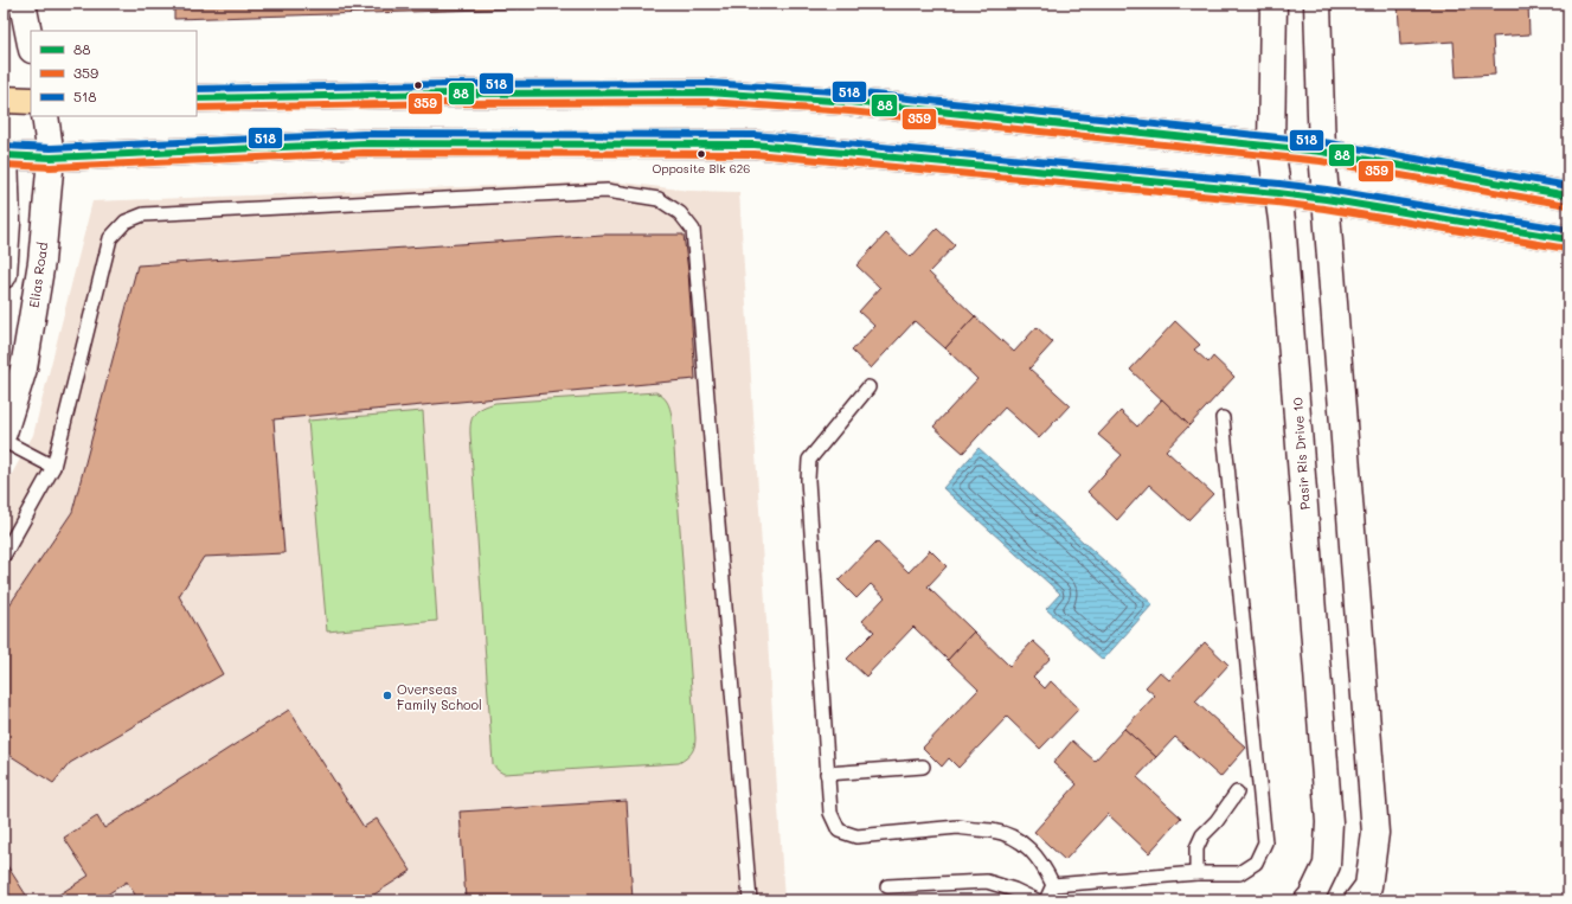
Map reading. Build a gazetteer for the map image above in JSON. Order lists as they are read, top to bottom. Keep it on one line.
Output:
{"streets":{"street":["Elias Road","Pasir Ris Drive 10"]},"places":["Opposite Blk 626","Overseas Family School"],"lines":["transit line 518","transit line 88","transit line 359"],"legend":["88","359","518"]}
